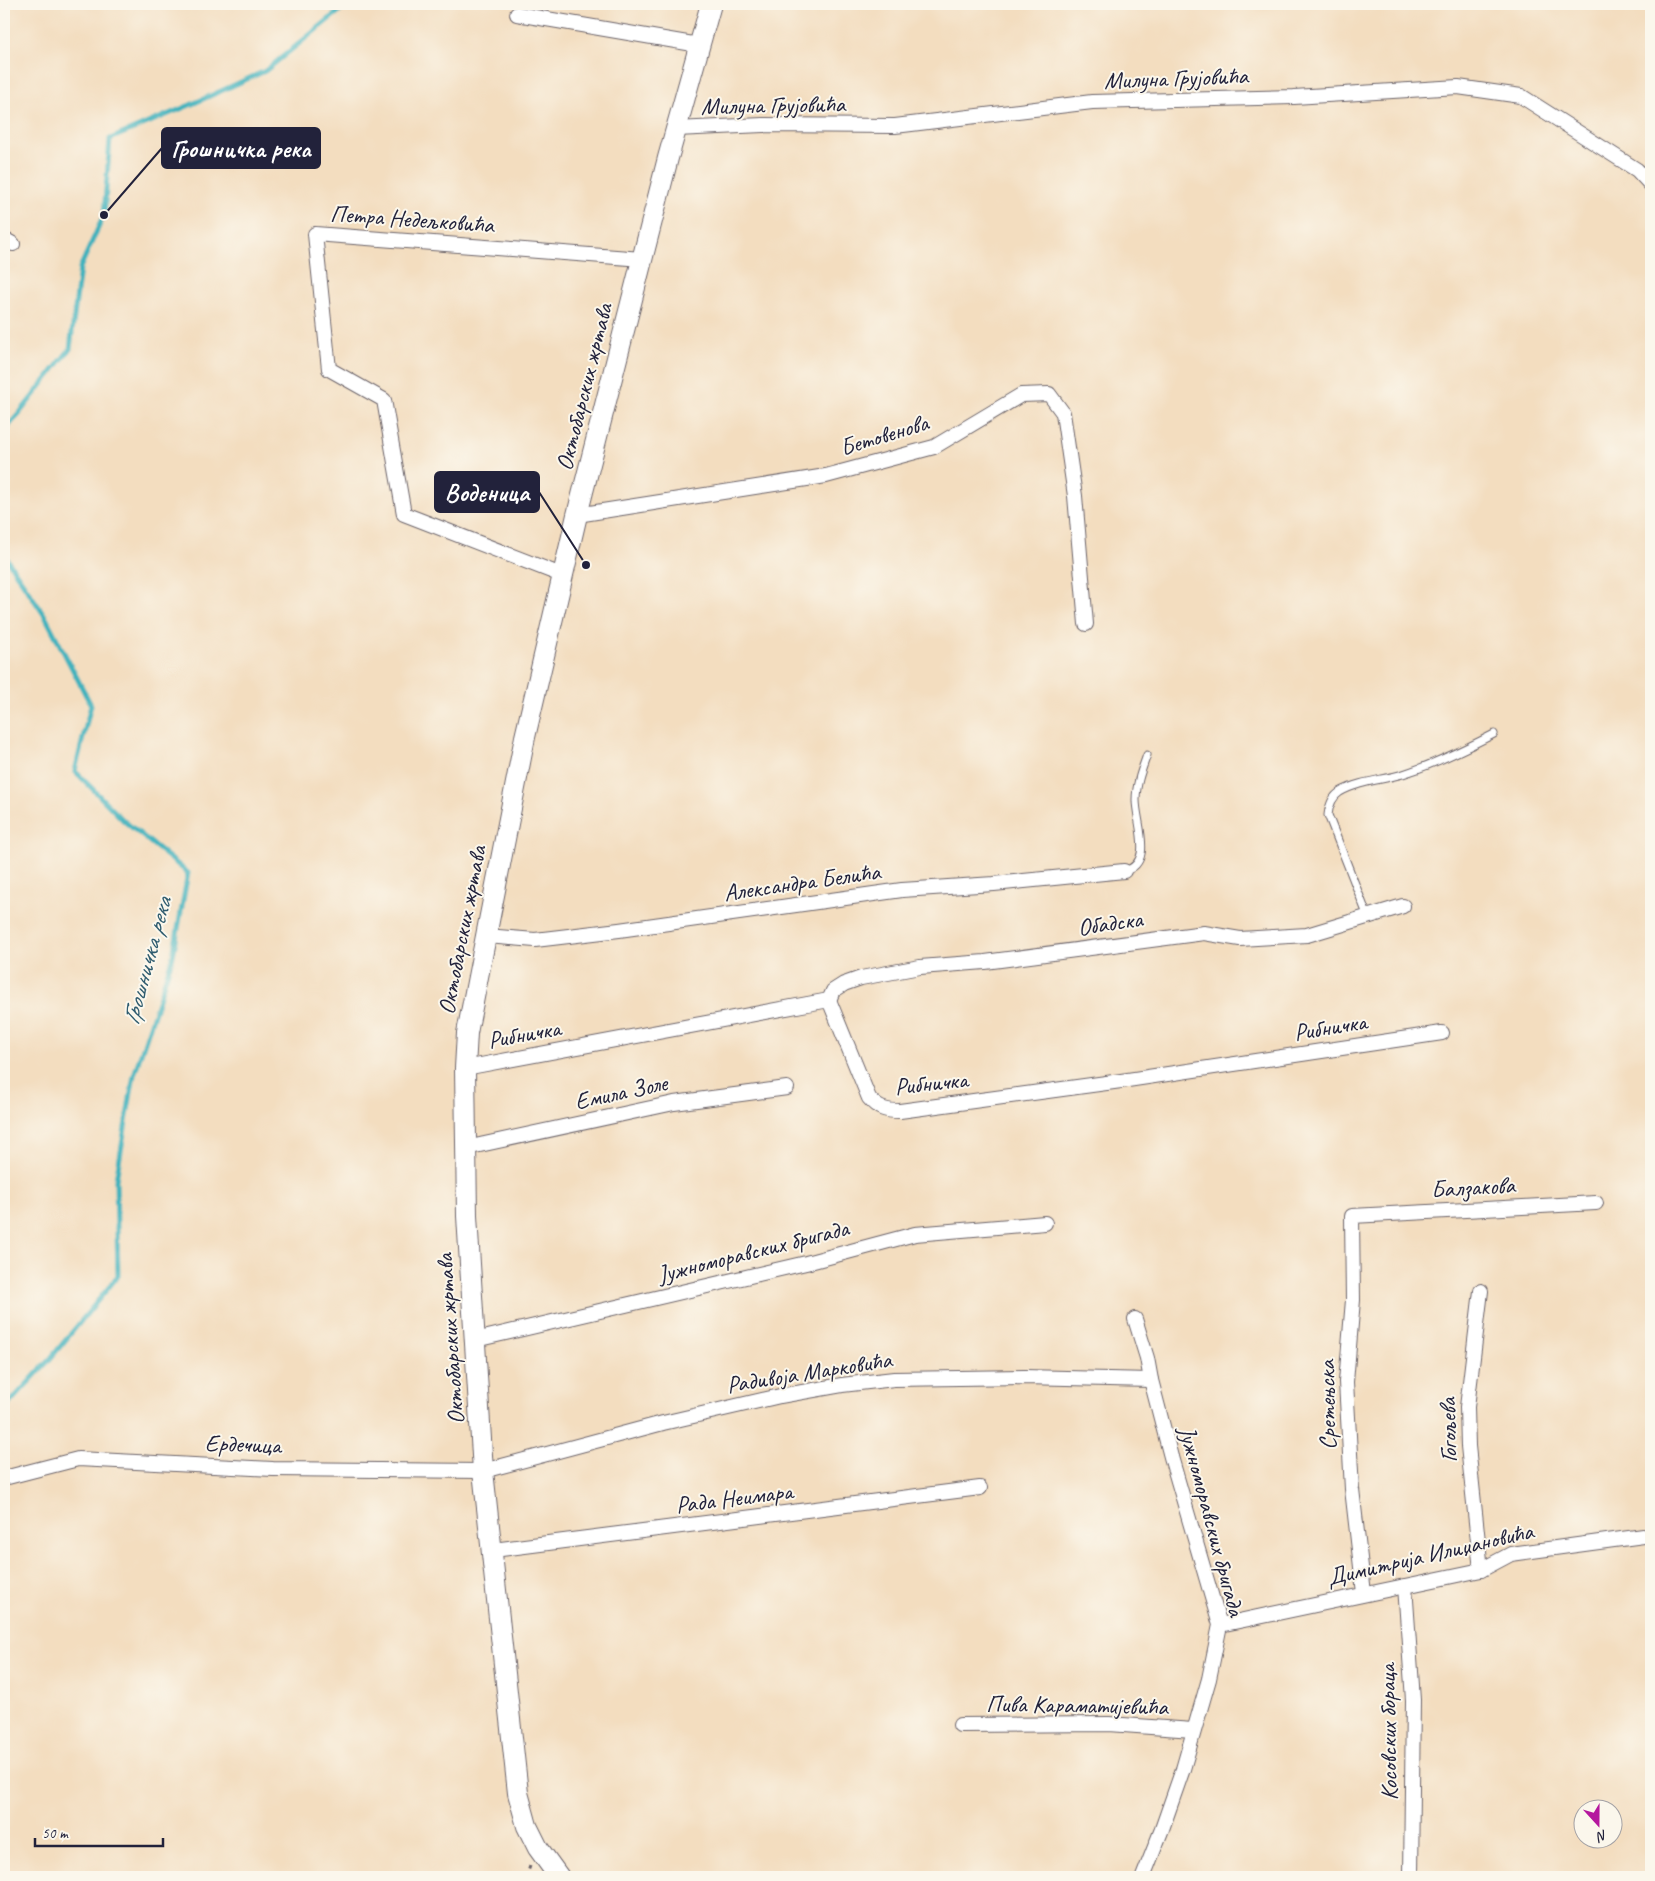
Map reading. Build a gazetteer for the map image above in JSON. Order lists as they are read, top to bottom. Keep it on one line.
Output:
{"streets":{"street":["Милуна Грујовића","Петра Недељковића","Октобарских жртава","Бетовенова","Александра Белића","Обадска","Рибничка","Емила Золе","Балзакова","Јужноморавских бригада","Радивоја Марковића","Сретењска","Гогољева","Ердечица","Рада Неимара","Димитрија Илиџановића","Пива Караматијевића","Косовских бораца"]},"crossings":[["Милуна Грујовића","Октобарских жртава"],["Петра Недељковића","Октобарских жртава"],["Октобарских жртава","Бетовенова"],["Октобарских жртава","Александра Белића"],["Октобарских жртава","Рибничка"],["Октобарских жртава","Емила Золе"],["Октобарских жртава","Јужноморавских бригада"],["Октобарских жртава","Радивоја Марковића"],["Октобарских жртава","Ердечица"],["Октобарских жртава","Рада Неимара"],["Обадска","Рибничка"],["Балзакова","Сретењска"],["Јужноморавских бригада","Радивоја Марковића"],["Јужноморавских бригада","Димитрија Илиџановића"],["Јужноморавских бригада","Пива Караматијевића"],["Радивоја Марковића","Ердечица"],["Сретењска","Димитрија Илиџановића"],["Гогољева","Димитрија Илиџановића"],["Димитрија Илиџановића","Косовских бораца"]],"water":["Грошничка река"],"places":["Грошничка река","Воденица"],"scale_bar":"50 m","north":"bottom"}
